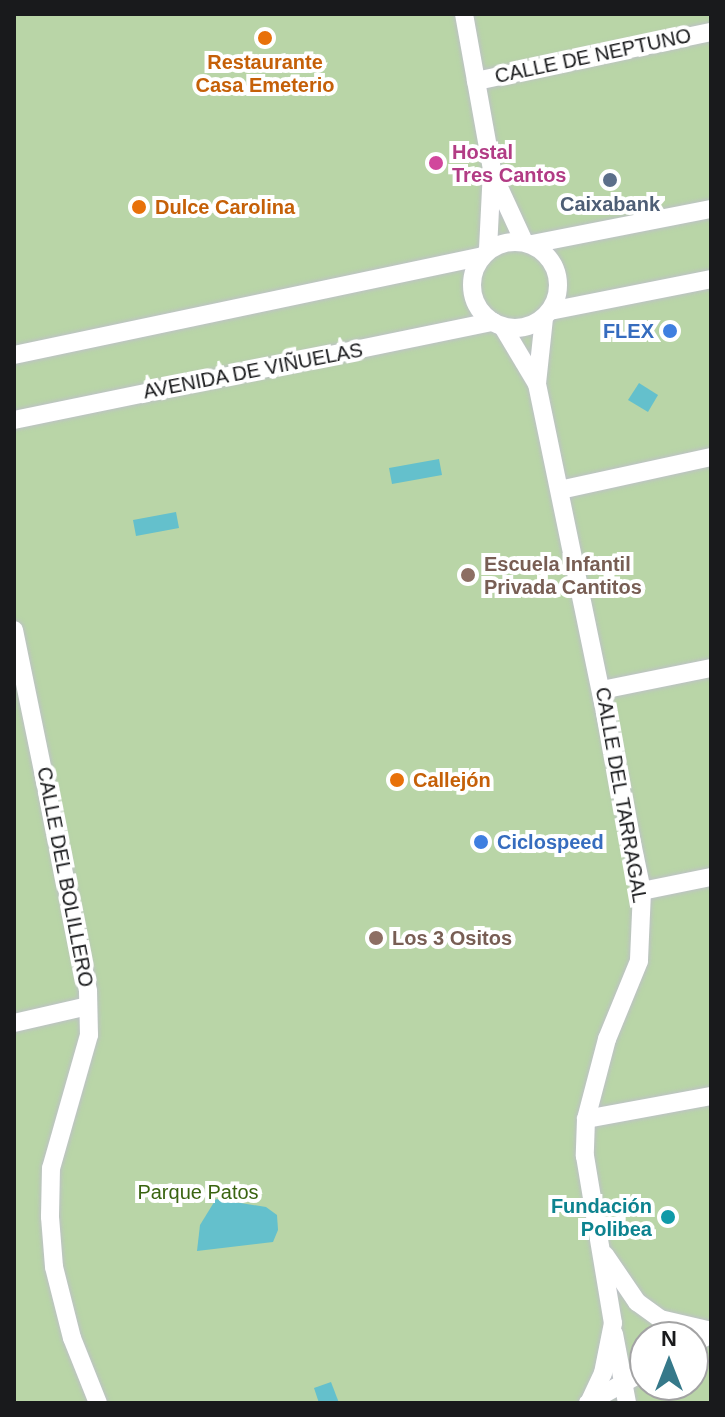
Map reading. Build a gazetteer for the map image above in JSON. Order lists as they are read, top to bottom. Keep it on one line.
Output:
{"streets":{"street":["CALLE DE NEPTUNO","AVENIDA DE VIÑUELAS","CALLE DEL TARRAGAL","CALLE DEL BOLILLERO"]},"crossings":[["AVENIDA DE VIÑUELAS","CALLE DEL TARRAGAL"]],"parks":["Parque Patos"],"places":["Restaurante Casa Emeterio","Hostal Tres Cantos","Caixabank","Dulce Carolina","FLEX","Escuela Infantil Privada Cantitos","Callejón","Ciclospeed","Los 3 Ositos","Fundación Polibea"],"north":"top"}
